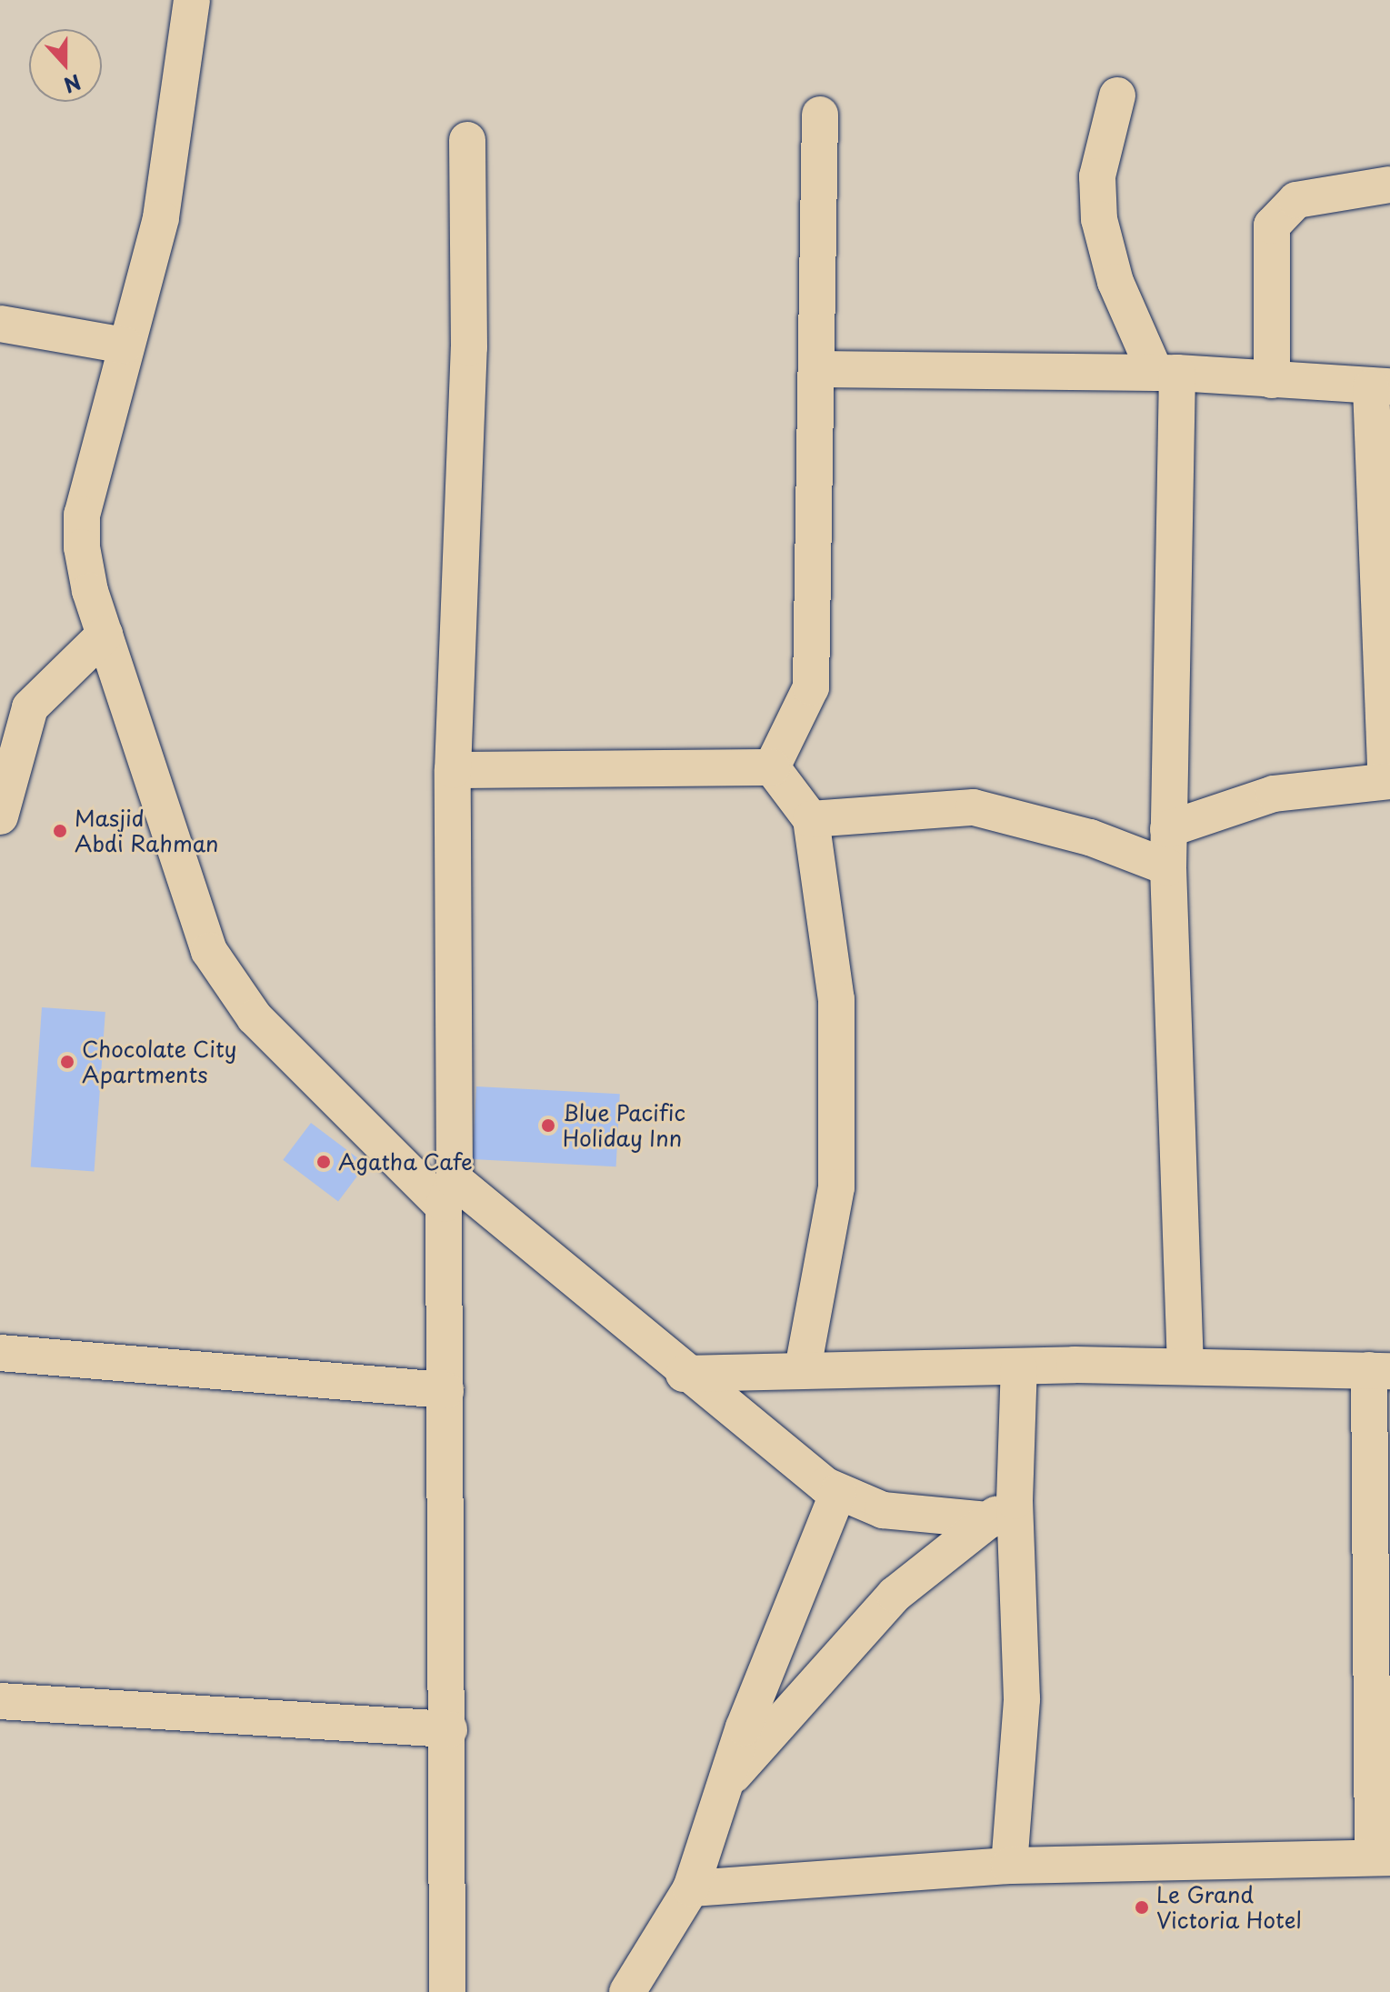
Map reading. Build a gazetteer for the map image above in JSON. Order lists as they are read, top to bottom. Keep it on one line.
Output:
{"places":["Masjid Abdi Rahman","Chocolate City Apartments","Blue Pacific Holiday Inn","Agatha Cafe","Le Grand Victoria Hotel"],"north":"bottom"}
